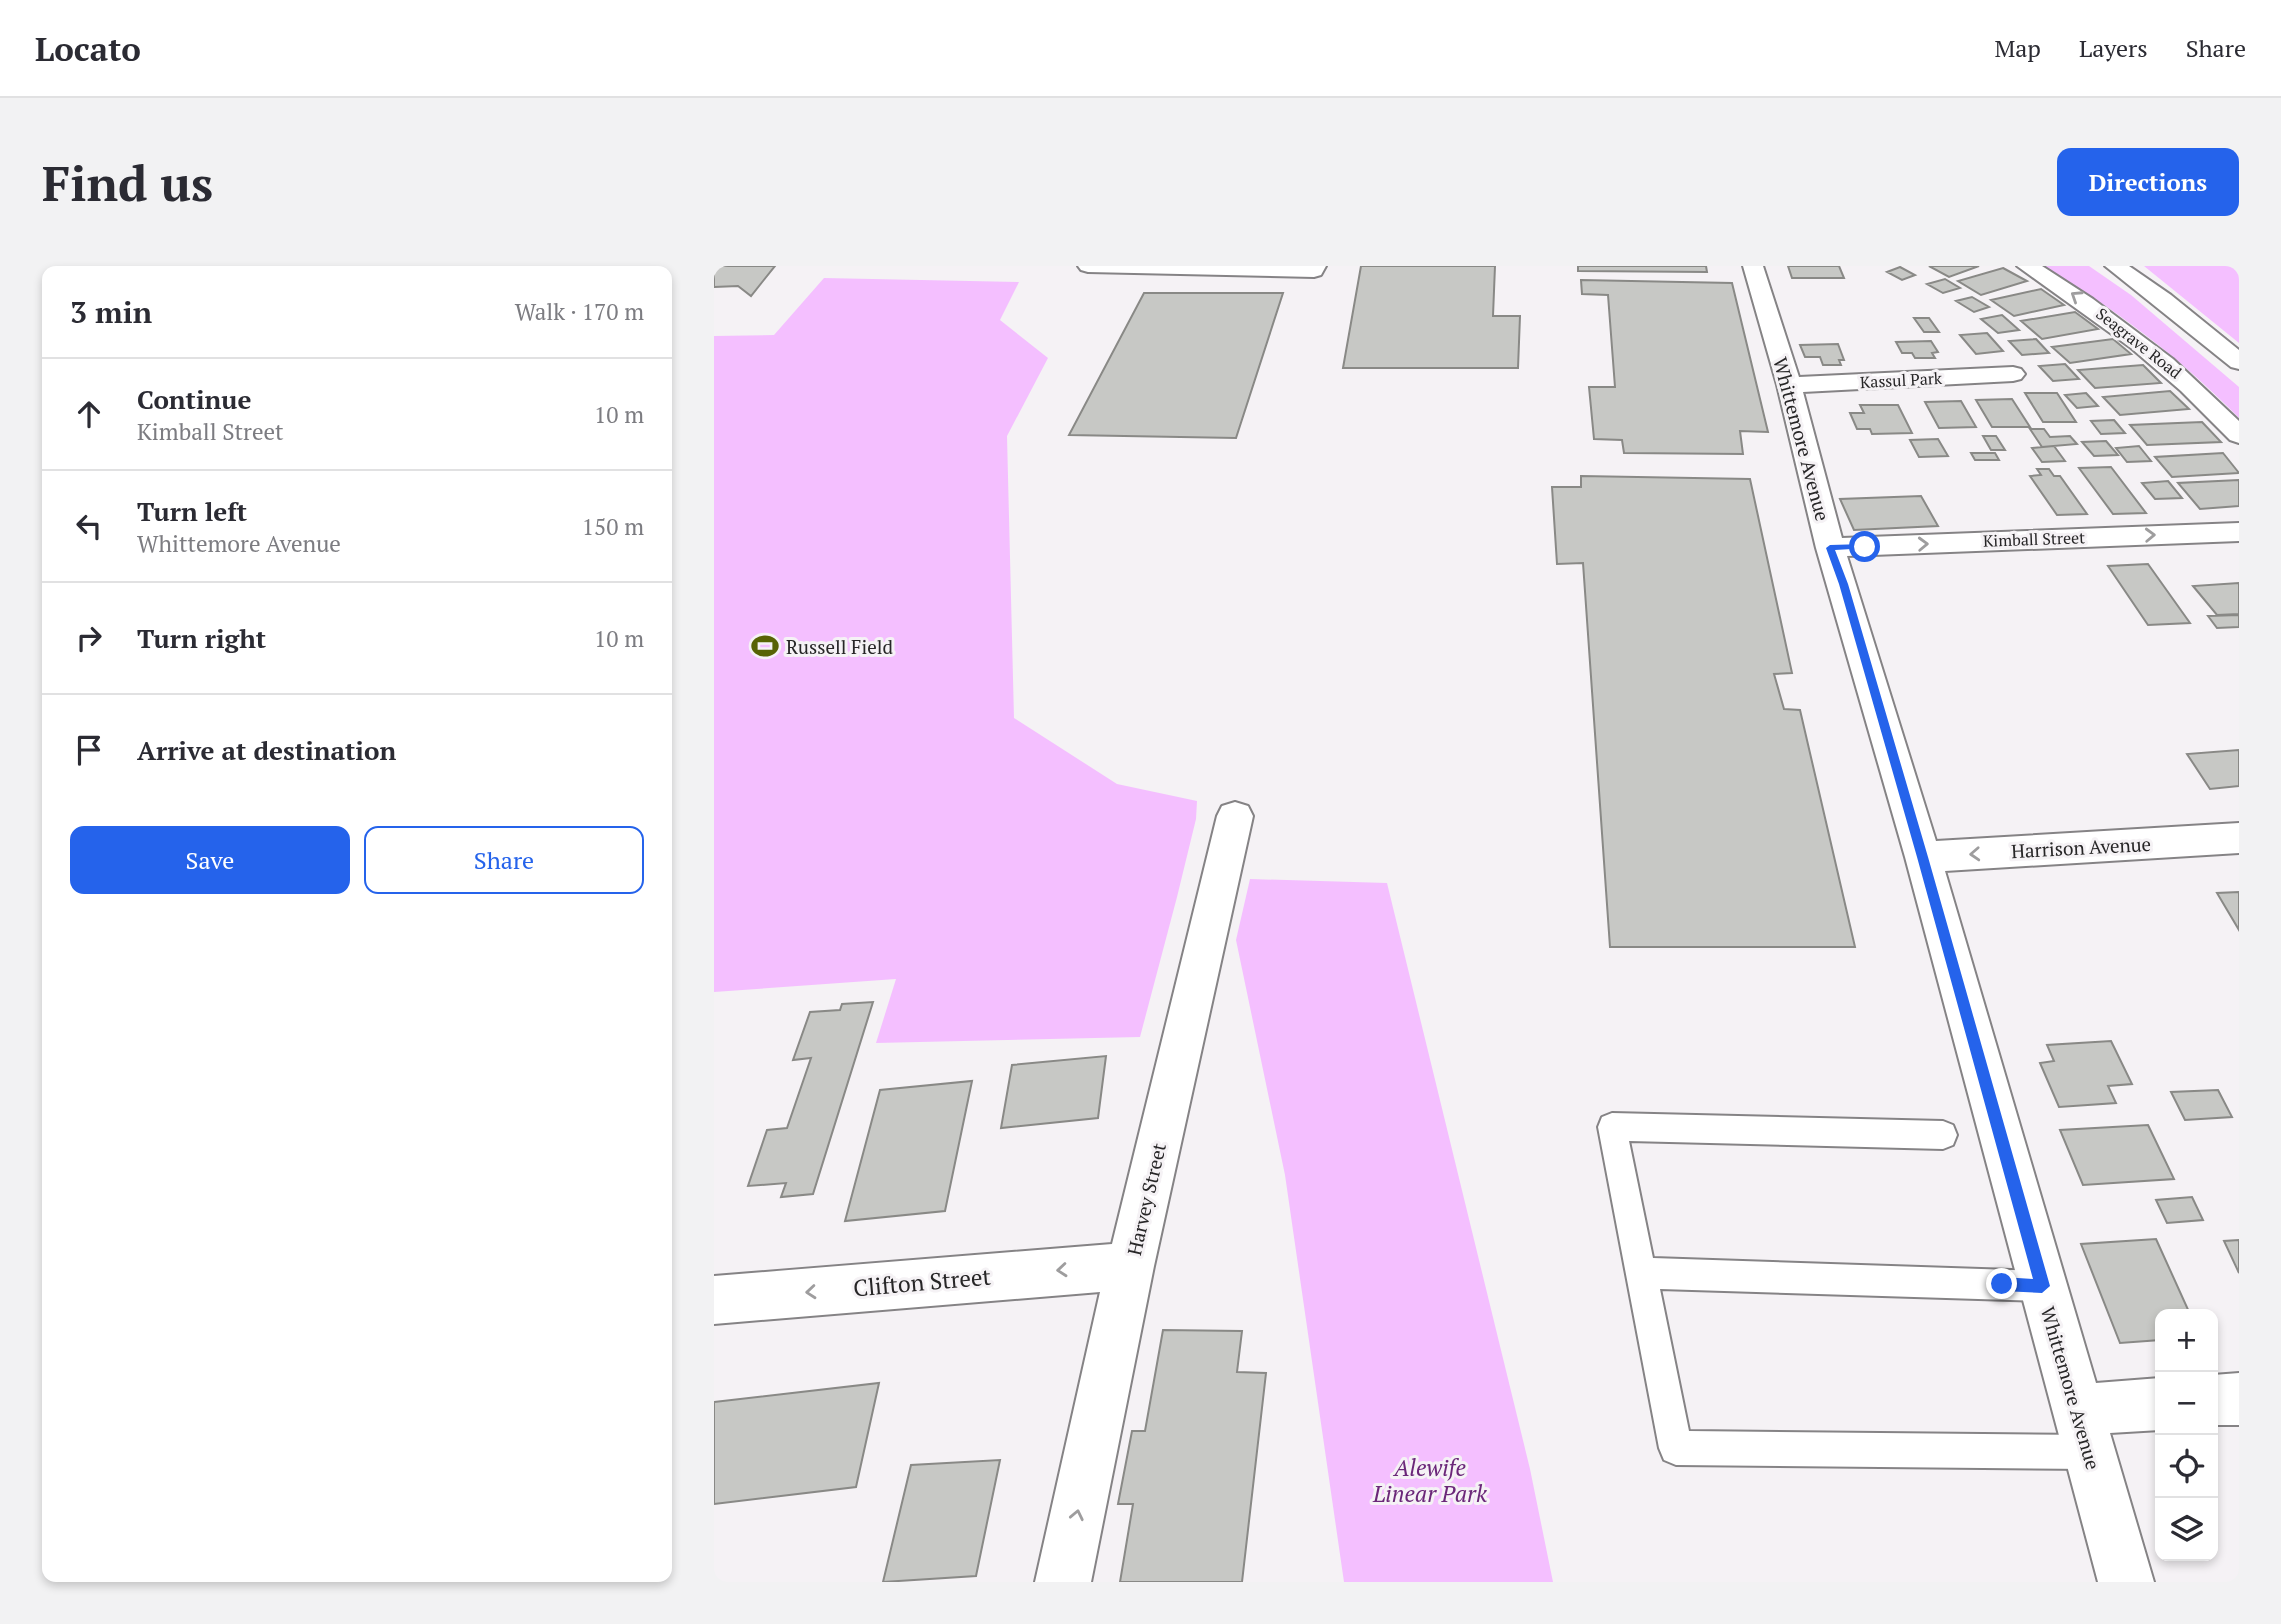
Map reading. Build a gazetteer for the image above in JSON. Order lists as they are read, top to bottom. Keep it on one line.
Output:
{"streets":{"main road":["Seagrave Road","Kassul Park","Whittemore Avenue","Kimball Street","Harrison Avenue","Harvey Street","Clifton Street"]},"crossings":[["Kassul Park","Whittemore Avenue"],["Whittemore Avenue","Kimball Street"],["Whittemore Avenue","Harrison Avenue"],["Harvey Street","Clifton Street"]],"one_way":["Kimball Street","Harrison Avenue","Harvey Street","Clifton Street"],"parks":["Alewife Linear Park"],"places":{"sports":["Russell Field"]},"page":{"header":"Locato","nav":["Map","Layers","Share"],"buttons":["Directions",["Save","Share"]],"title":"Find us","heading":["3 min","Walk · 170 m"],"list":[["Continue","Kimball Street","10 m"],["Turn left","Whittemore Avenue","150 m"],["Turn right","10 m"],"Arrive at destination"],"map_buttons":["+","−"]}}
